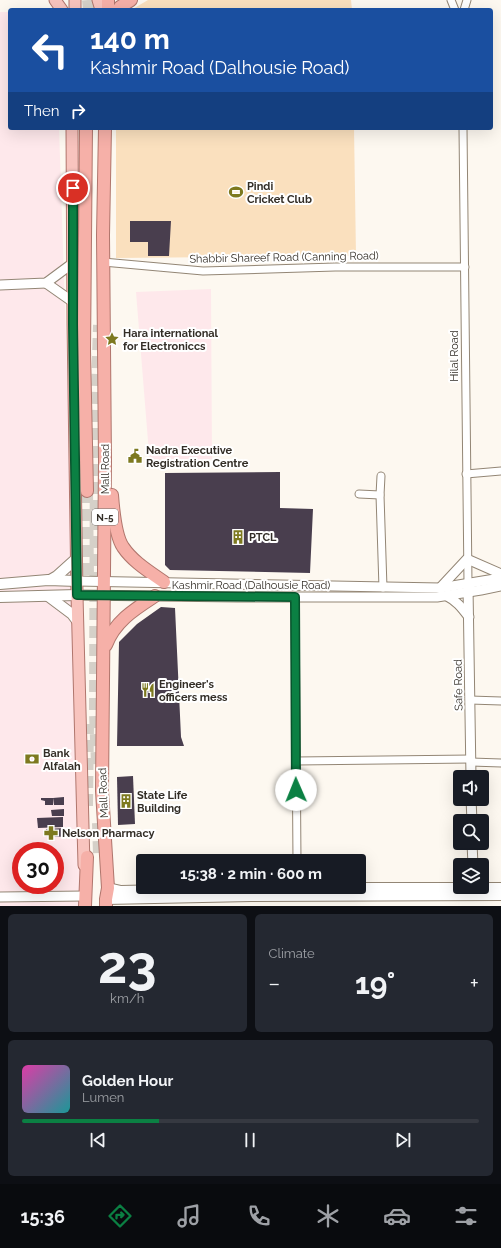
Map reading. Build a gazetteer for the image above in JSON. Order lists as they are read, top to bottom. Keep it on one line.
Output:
{"streets":{"highway":["Mall Road","N-5"],"main road":["Kashmir Road (Dalhousie Road)"],"street":["Shabbir Shareef Road (Canning Road)","Hilal Road","Safe Road"]},"crossings":[["Shabbir Shareef Road (Canning Road)","Hilal Road"],["Shabbir Shareef Road (Canning Road)","Mall Road"],["Hilal Road","Kashmir Road (Dalhousie Road)"],["Hilal Road","Safe Road"],["Mall Road","Kashmir Road (Dalhousie Road)"],["Kashmir Road (Dalhousie Road)","Safe Road"]],"places":{"sports":["Pindi Cricket Club"],"place":["Hara international for Electroniccs"],"public building":["Nadra Executive Registration Centre"],"building":["PTCL","State Life Building"],"restaurant":["Engineer's officers mess"],"bank":["Bank Alfalah"],"pharmacy":["Nelson Pharmacy"]},"page":{"turn":["140 m","Kashmir Road (Dalhousie Road)"],"then":"Then","limit":"30","trip":"15:38 · 2 min · 600 m","tile":[["23","km/h"],"Climate"],"heat":["−","19°","+"],"song":["Golden Hour","Lumen"],"tabs":"15:36"}}
